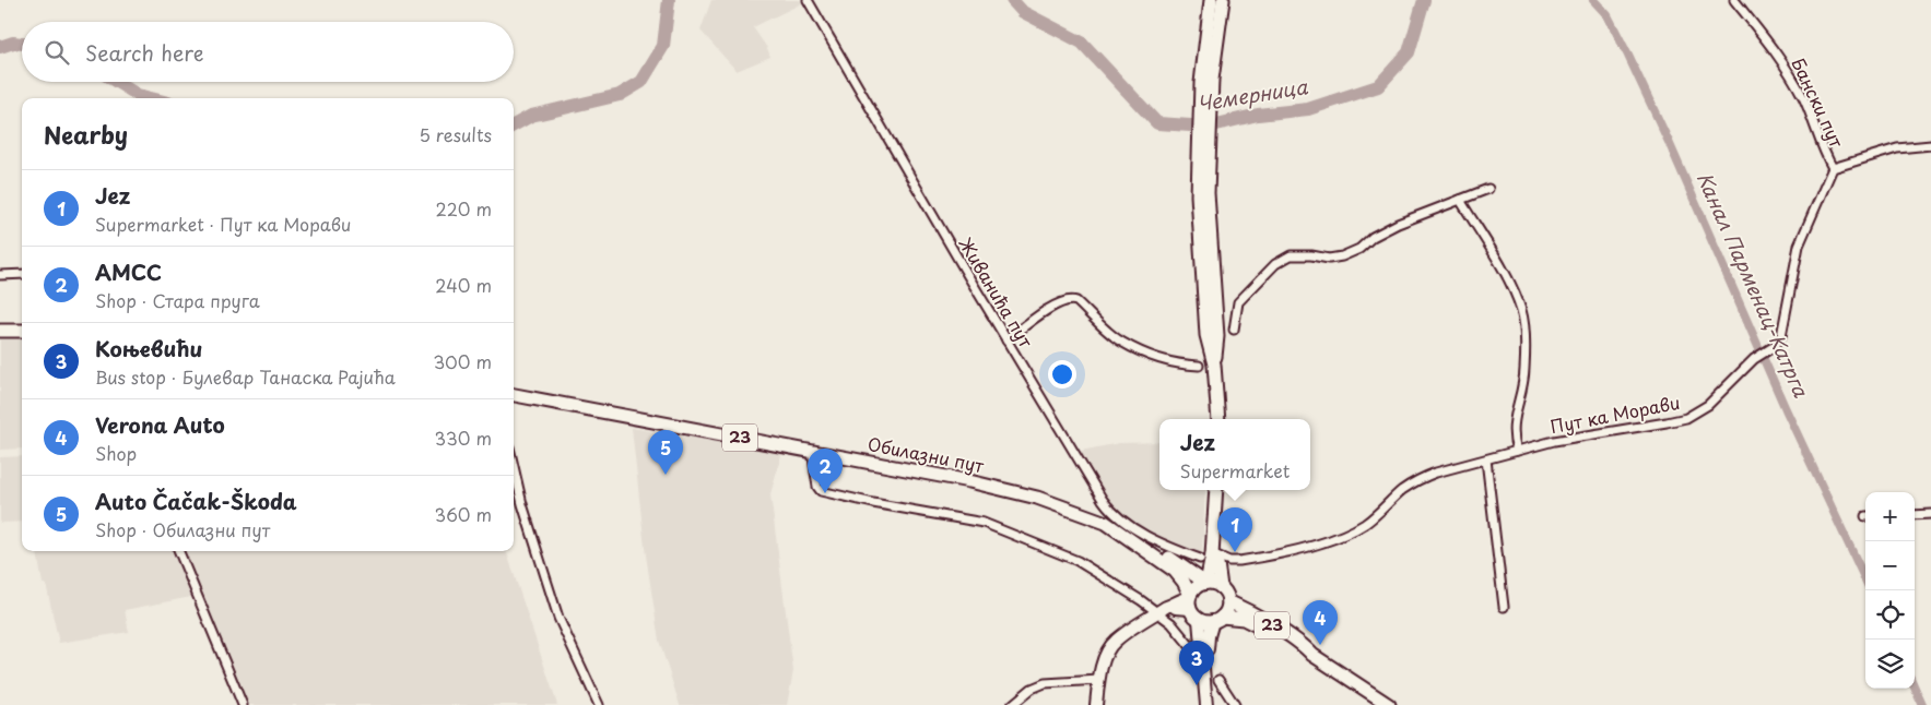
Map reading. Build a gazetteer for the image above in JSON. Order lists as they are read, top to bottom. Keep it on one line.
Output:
{"streets":{"main road":["23","Обилазни пут"],"street":["Бански пут","Живанића пут","Пут ка Морави"]},"crossings":[["Бански пут","Пут ка Морави"],["Живанића пут","Пут ка Морави"],["Живанића пут","23"],["Живанића пут","Обилазни пут"],["23","Обилазни пут"]],"water":["Чемерница","Канал Парменац-Катрга"],"page":{"search":"Search here","heading":["Nearby","5 results"],"list":[{"mark":"1","name":"Jez","note":"Supermarket · Пут ка Морави","value":"220 m"},{"mark":"2","name":"АМСС","note":"Shop · Стара пруга","value":"240 m"},{"mark":"3","name":"Коњевићи","note":"Bus stop · Булевар Танаска Рајића","value":"300 m"},{"mark":"4","name":"Verona Auto","note":"Shop","value":"330 m"},{"mark":"5","name":"Auto Čačak-Škoda","note":"Shop · Обилазни пут","value":"360 m"}],"popup":["Jez","Supermarket"],"pins":["5","2","1","4","3"],"map_buttons":["+","−"]}}
